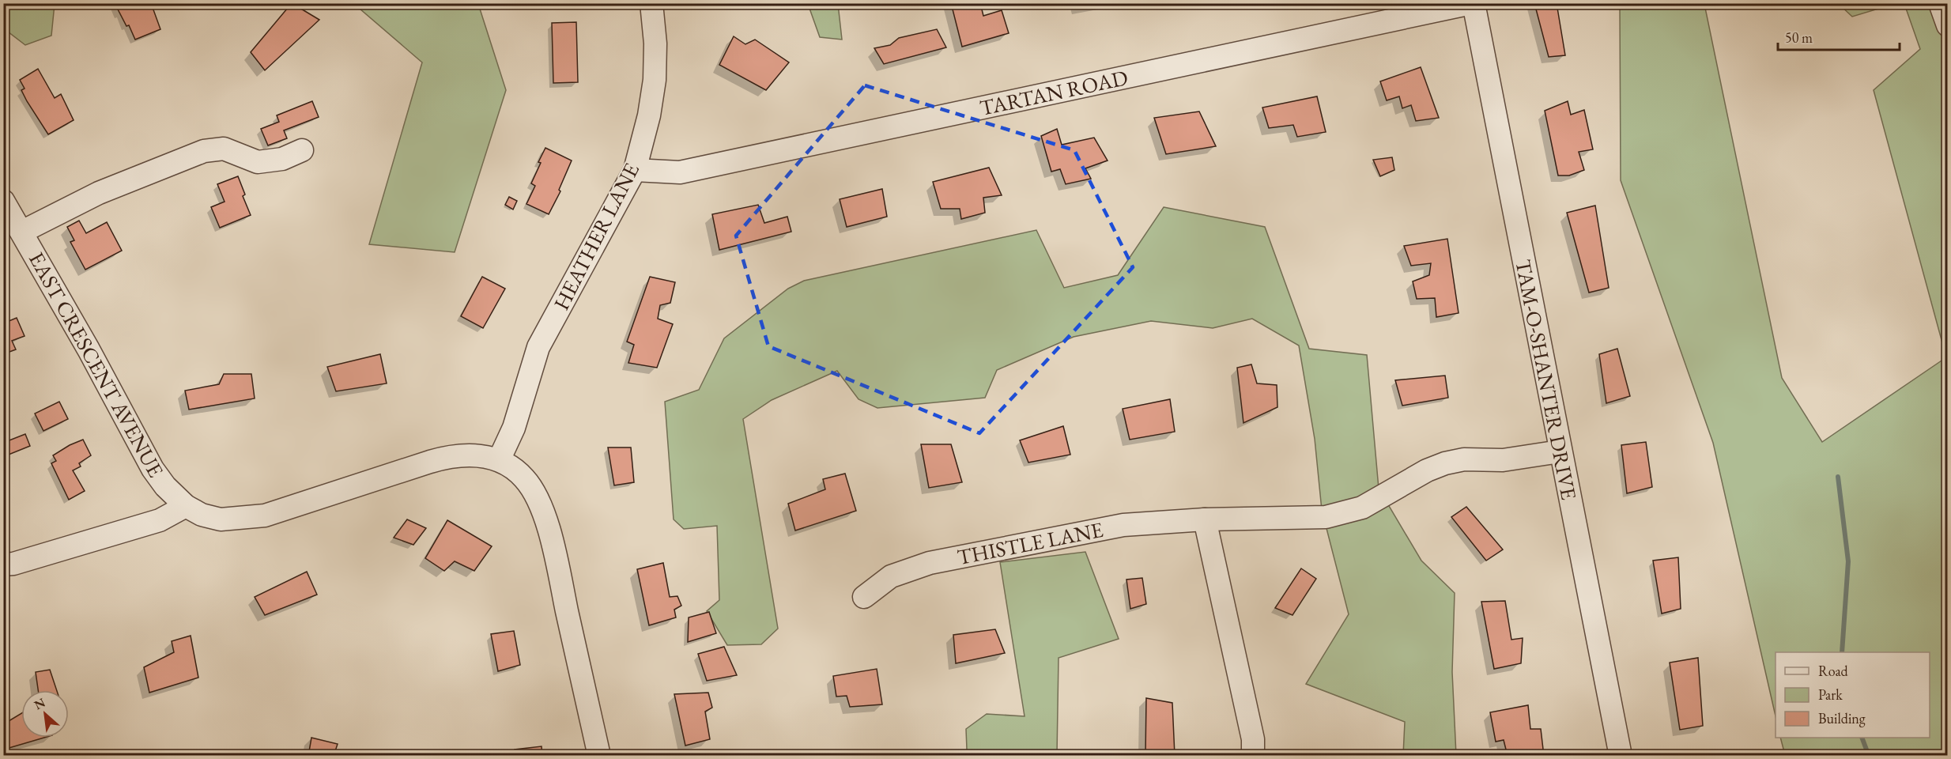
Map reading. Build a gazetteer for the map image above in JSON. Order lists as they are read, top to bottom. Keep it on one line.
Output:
{"streets":{"street":["TARTAN ROAD","HEATHER LANE","EAST CRESCENT AVENUE","TAM-O-SHANTER DRIVE","THISTLE LANE"]},"crossings":[["TARTAN ROAD","HEATHER LANE"],["TARTAN ROAD","TAM-O-SHANTER DRIVE"],["HEATHER LANE","EAST CRESCENT AVENUE"],["TAM-O-SHANTER DRIVE","THISTLE LANE"]],"legend":["Road","Park","Building"],"scale_bar":"50 m","north":"top left"}
